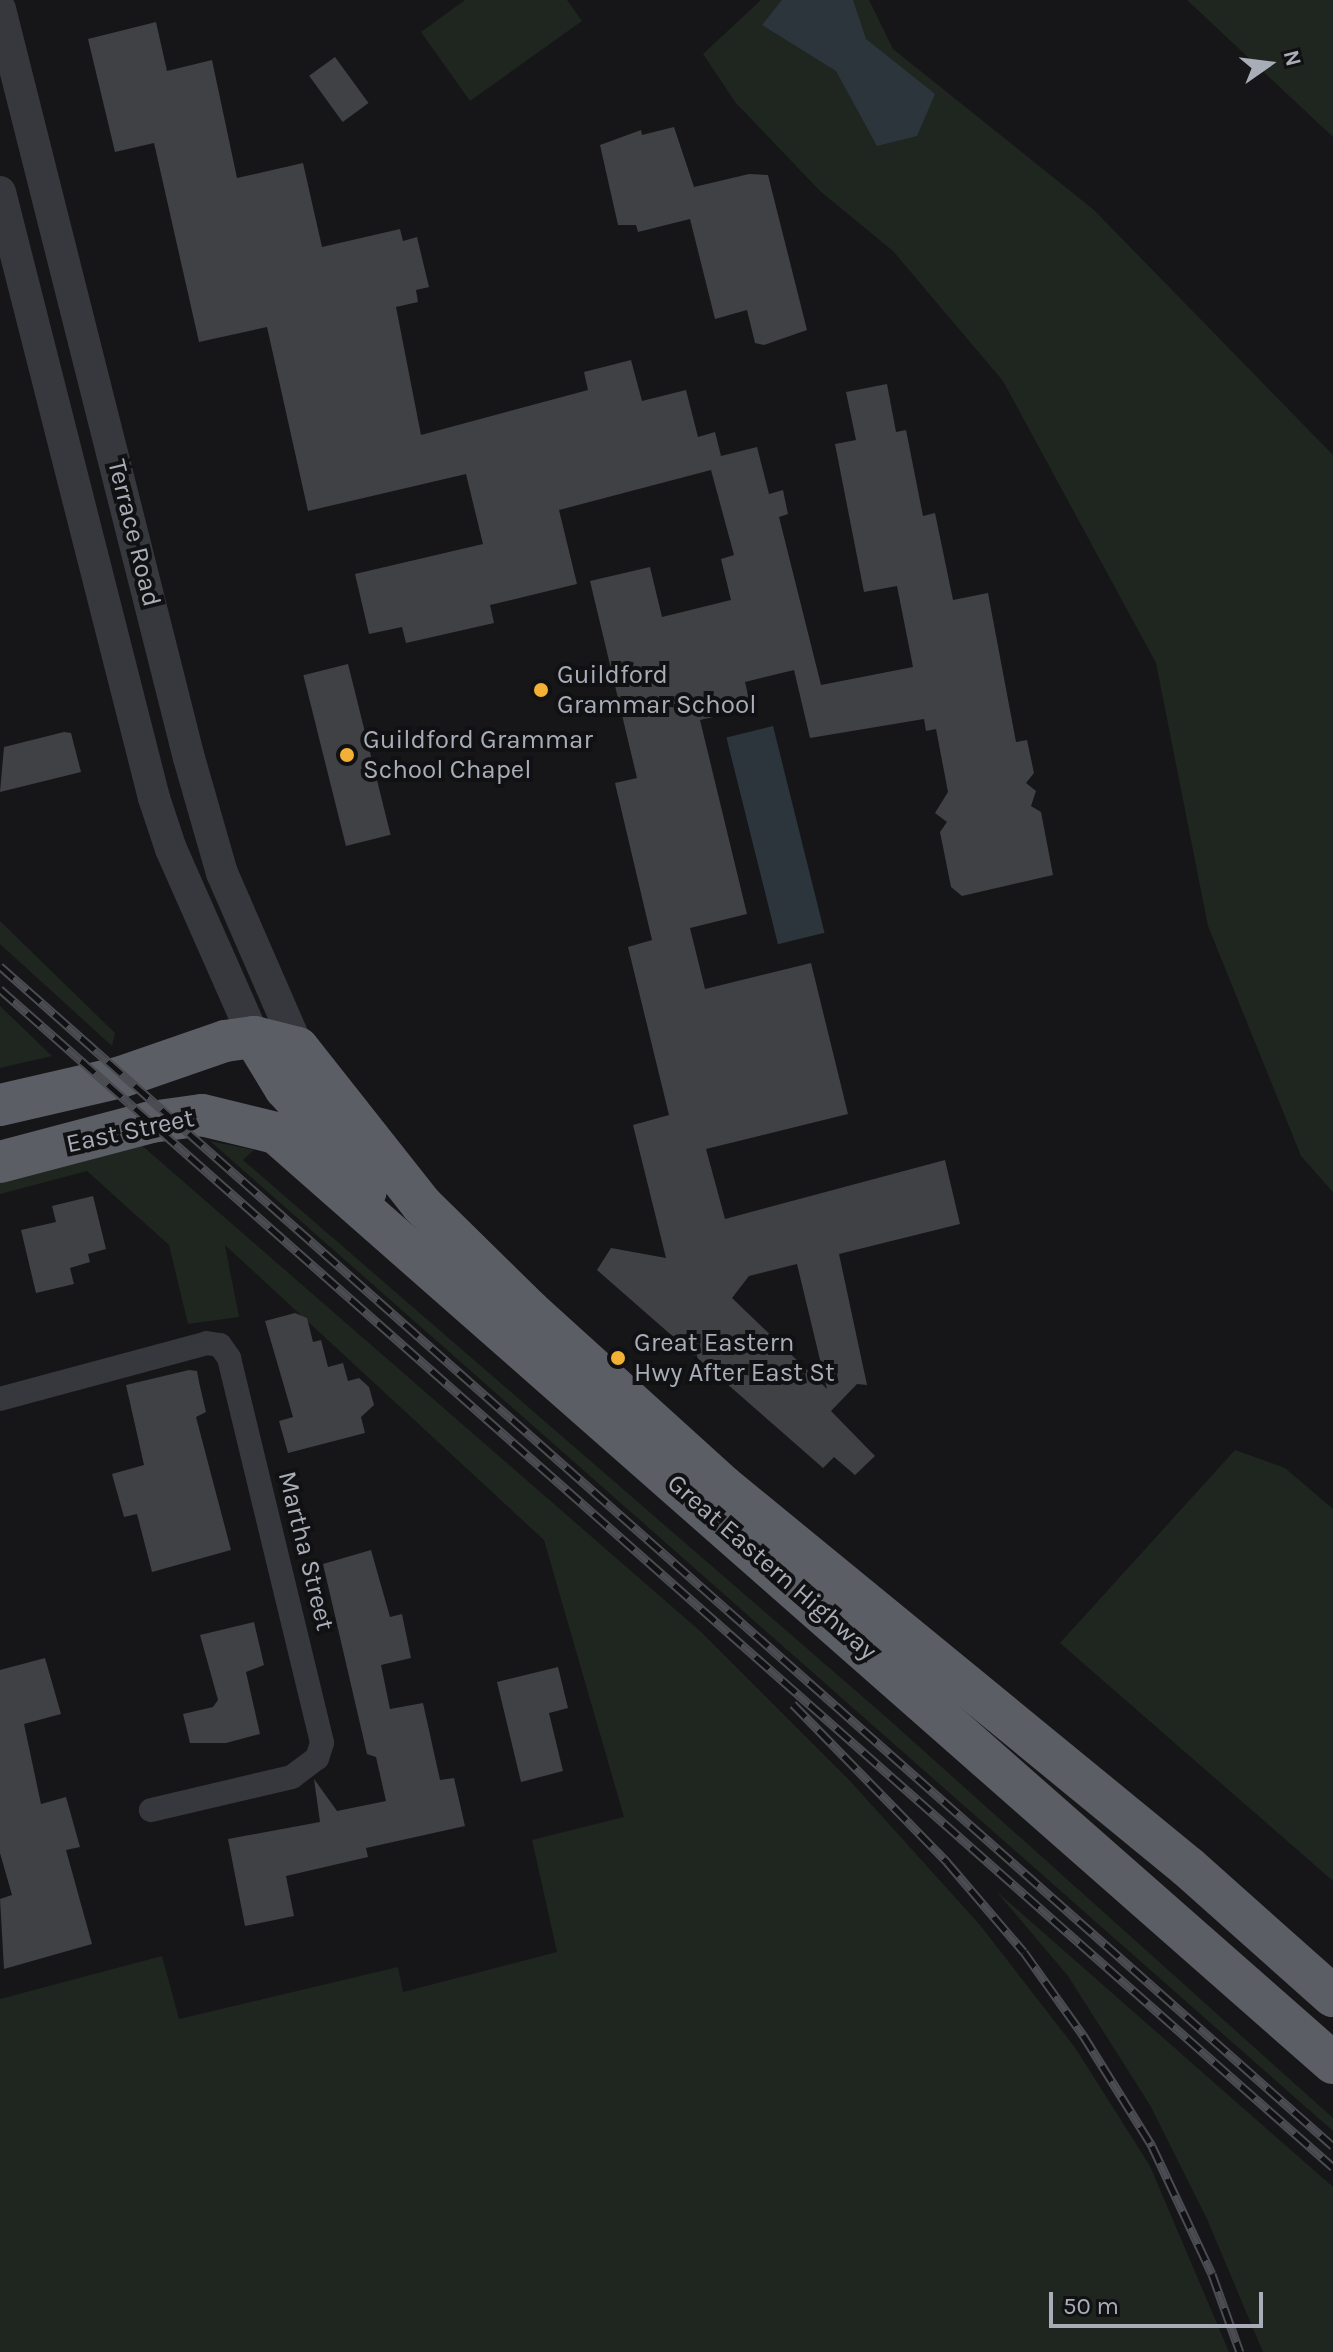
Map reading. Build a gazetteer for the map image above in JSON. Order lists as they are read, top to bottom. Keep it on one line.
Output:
{"streets":{"highway":["East Street","Great Eastern Highway"],"street":["Terrace Road","Martha Street"]},"crossings":[["Terrace Road","East Street"],["Terrace Road","Great Eastern Highway"],["East Street","Great Eastern Highway"]],"places":["Guildford Grammar School","Guildford Grammar School Chapel","Great Eastern Hwy After East St"],"scale_bar":"50 m","north":"right"}
